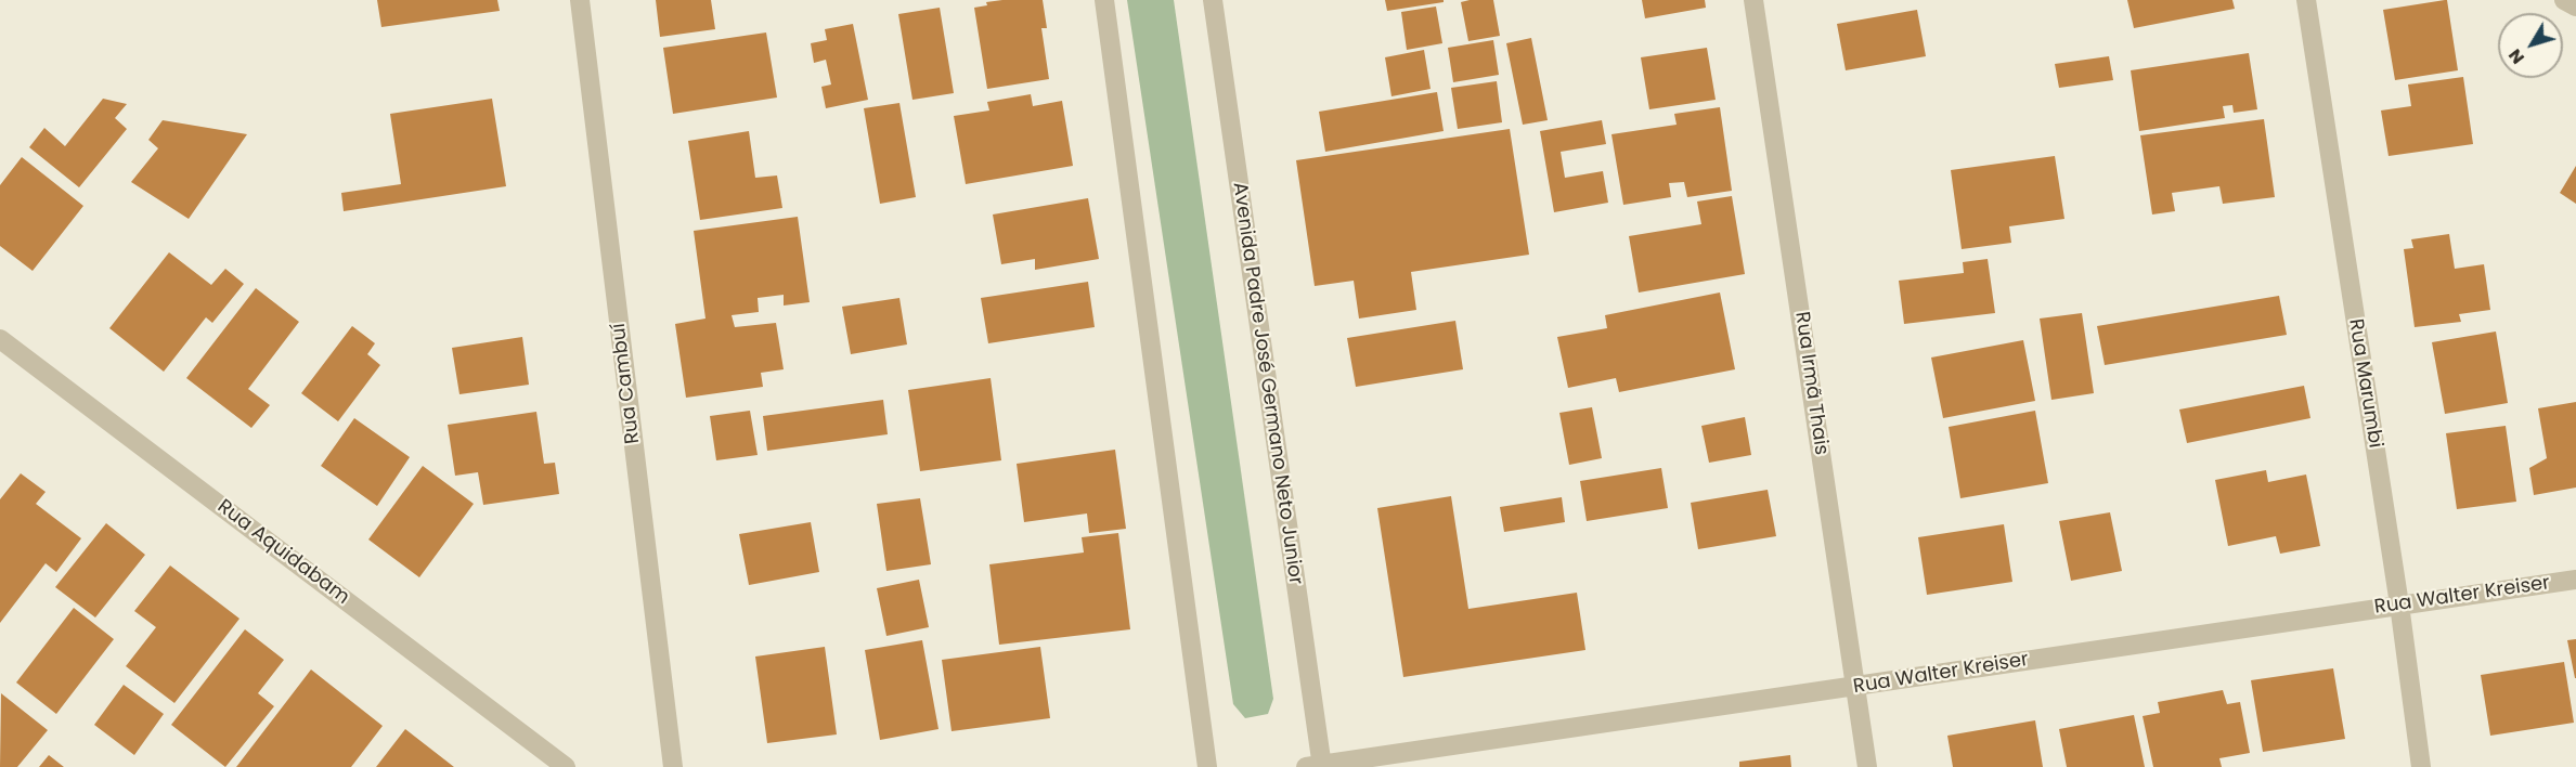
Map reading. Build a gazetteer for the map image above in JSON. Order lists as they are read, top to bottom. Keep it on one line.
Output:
{"streets":{"street":["Rua Cambuí","Avenida Padre José Germano Neto Junior","Rua Irmã Thais","Rua Marumbi","Rua Aquidabam","Rua Walter Kreiser"]},"crossings":[["Avenida Padre José Germano Neto Junior","Rua Walter Kreiser"],["Rua Irmã Thais","Rua Walter Kreiser"],["Rua Marumbi","Rua Walter Kreiser"]],"north":"bottom left"}
